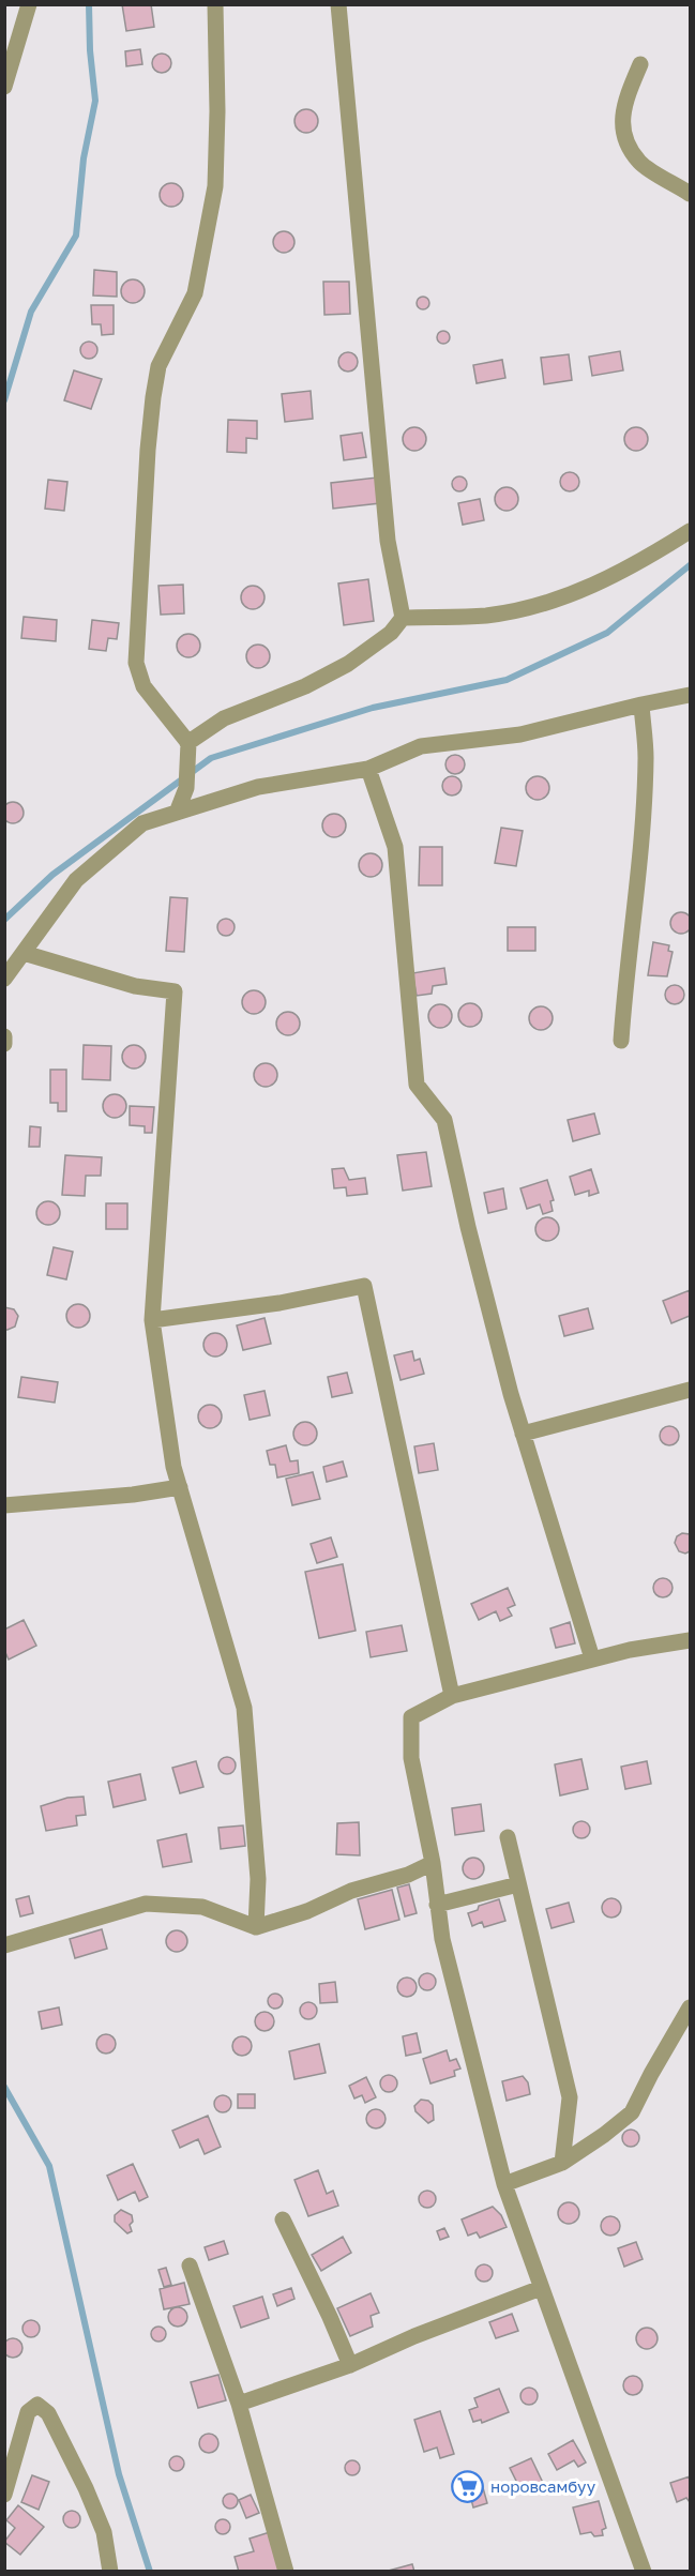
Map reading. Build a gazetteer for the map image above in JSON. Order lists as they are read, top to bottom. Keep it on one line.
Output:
{"places":{"supermarket":["норовсамбуу"]}}
